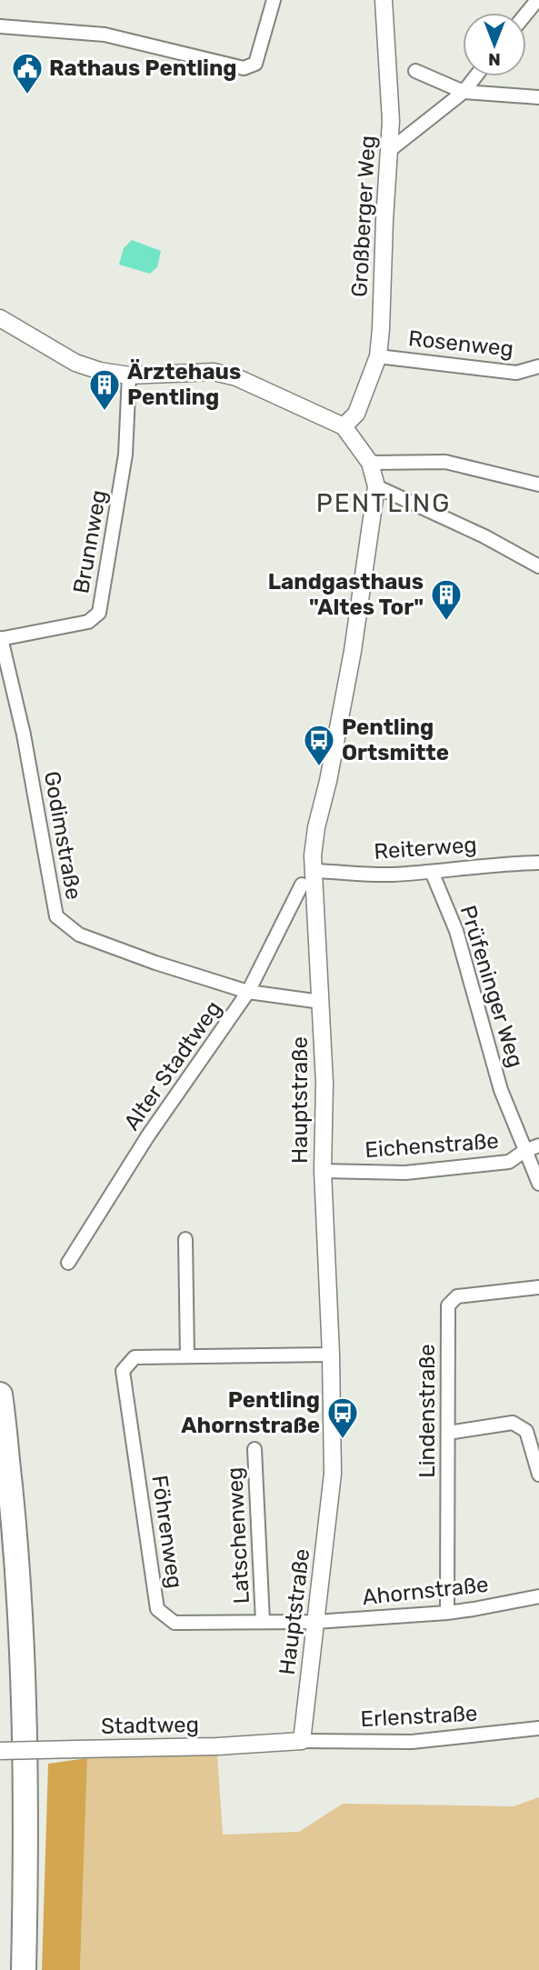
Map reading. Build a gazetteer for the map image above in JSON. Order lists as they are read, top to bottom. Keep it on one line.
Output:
{"streets":{"street":["Großberger Weg","Rosenweg","Brunnweg","Godimstraße","Reiterweg","Prüfeninger Weg","Alter Stadtweg","Hauptstraße","Eichenstraße","Lindenstraße","Föhrenweg","Latschenweg","Ahornstraße","Erlenstraße","Stadtweg"]},"crossings":[["Großberger Weg","Rosenweg"],["Brunnweg","Godimstraße"],["Godimstraße","Alter Stadtweg"],["Godimstraße","Hauptstraße"],["Reiterweg","Prüfeninger Weg"],["Reiterweg","Hauptstraße"],["Prüfeninger Weg","Eichenstraße"],["Hauptstraße","Eichenstraße"],["Hauptstraße","Föhrenweg"],["Hauptstraße","Ahornstraße"],["Hauptstraße","Erlenstraße"],["Hauptstraße","Stadtweg"],["Lindenstraße","Ahornstraße"],["Föhrenweg","Latschenweg"],["Föhrenweg","Ahornstraße"],["Erlenstraße","Stadtweg"]],"districts":["PENTLING"],"places":{"public building":["Rathaus Pentling"],"building":["Ärztehaus Pentling","Landgasthaus \"Altes Tor\""],"bus stop":["Pentling Ortsmitte","Pentling Ahornstraße"]},"north":"bottom"}
